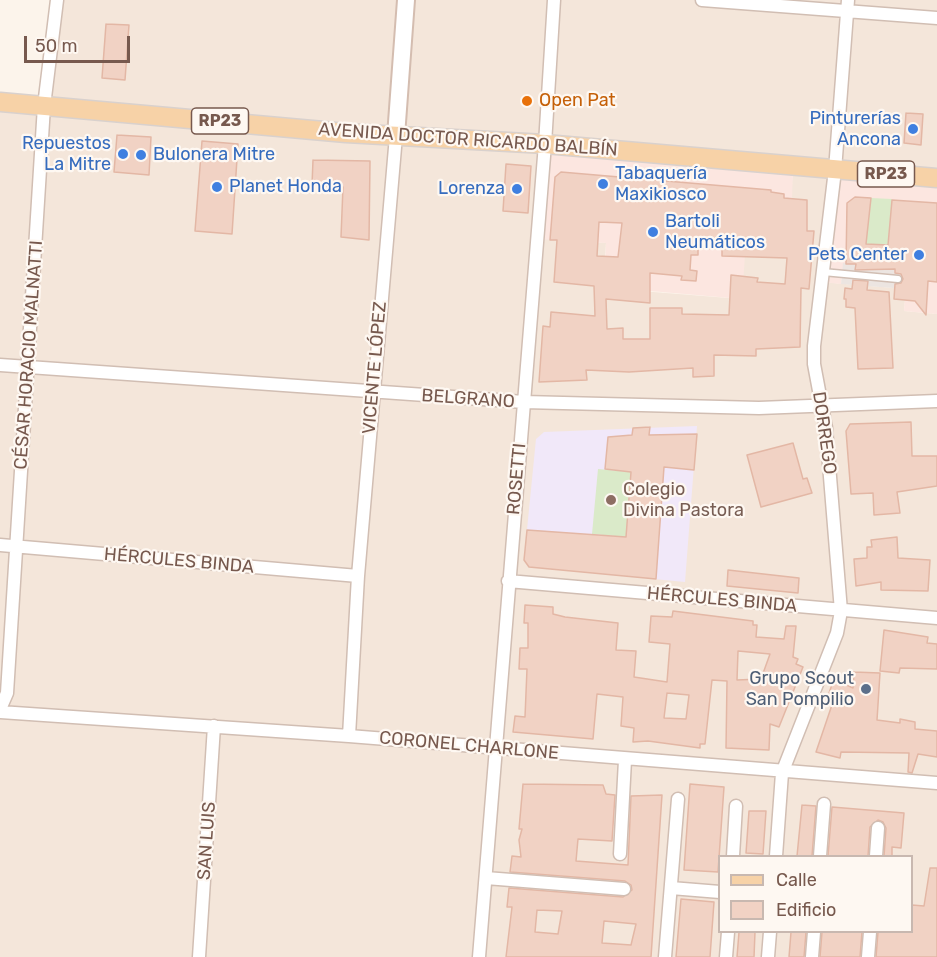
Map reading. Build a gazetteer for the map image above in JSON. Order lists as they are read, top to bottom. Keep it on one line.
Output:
{"streets":{"main road":["RP23","AVENIDA DOCTOR RICARDO BALBÍN"],"street":["CÉSAR HORACIO MALNATTI","VICENTE LÓPEZ","BELGRANO","DORREGO","ROSETTI","HÉRCULES BINDA","CORONEL CHARLONE","SAN LUIS"]},"crossings":[["AVENIDA DOCTOR RICARDO BALBÍN","CÉSAR HORACIO MALNATTI"],["AVENIDA DOCTOR RICARDO BALBÍN","VICENTE LÓPEZ"],["AVENIDA DOCTOR RICARDO BALBÍN","DORREGO"],["AVENIDA DOCTOR RICARDO BALBÍN","ROSETTI"],["CÉSAR HORACIO MALNATTI","BELGRANO"],["CÉSAR HORACIO MALNATTI","HÉRCULES BINDA"],["CÉSAR HORACIO MALNATTI","CORONEL CHARLONE"],["VICENTE LÓPEZ","BELGRANO"],["VICENTE LÓPEZ","HÉRCULES BINDA"],["VICENTE LÓPEZ","CORONEL CHARLONE"],["BELGRANO","DORREGO"],["BELGRANO","ROSETTI"],["DORREGO","HÉRCULES BINDA"],["DORREGO","CORONEL CHARLONE"],["ROSETTI","HÉRCULES BINDA"],["ROSETTI","CORONEL CHARLONE"],["CORONEL CHARLONE","SAN LUIS"]],"places":["Open Pat","Pinturerías Ancona","Repuestos La Mitre","Bulonera Mitre","Tabaquería Maxikiosco","Planet Honda","Lorenza","Bartoli Neumáticos","Pets Center","Colegio Divina Pastora","Grupo Scout San Pompilio"],"legend":["Calle","Edificio"],"scale_bar":"50 m"}
